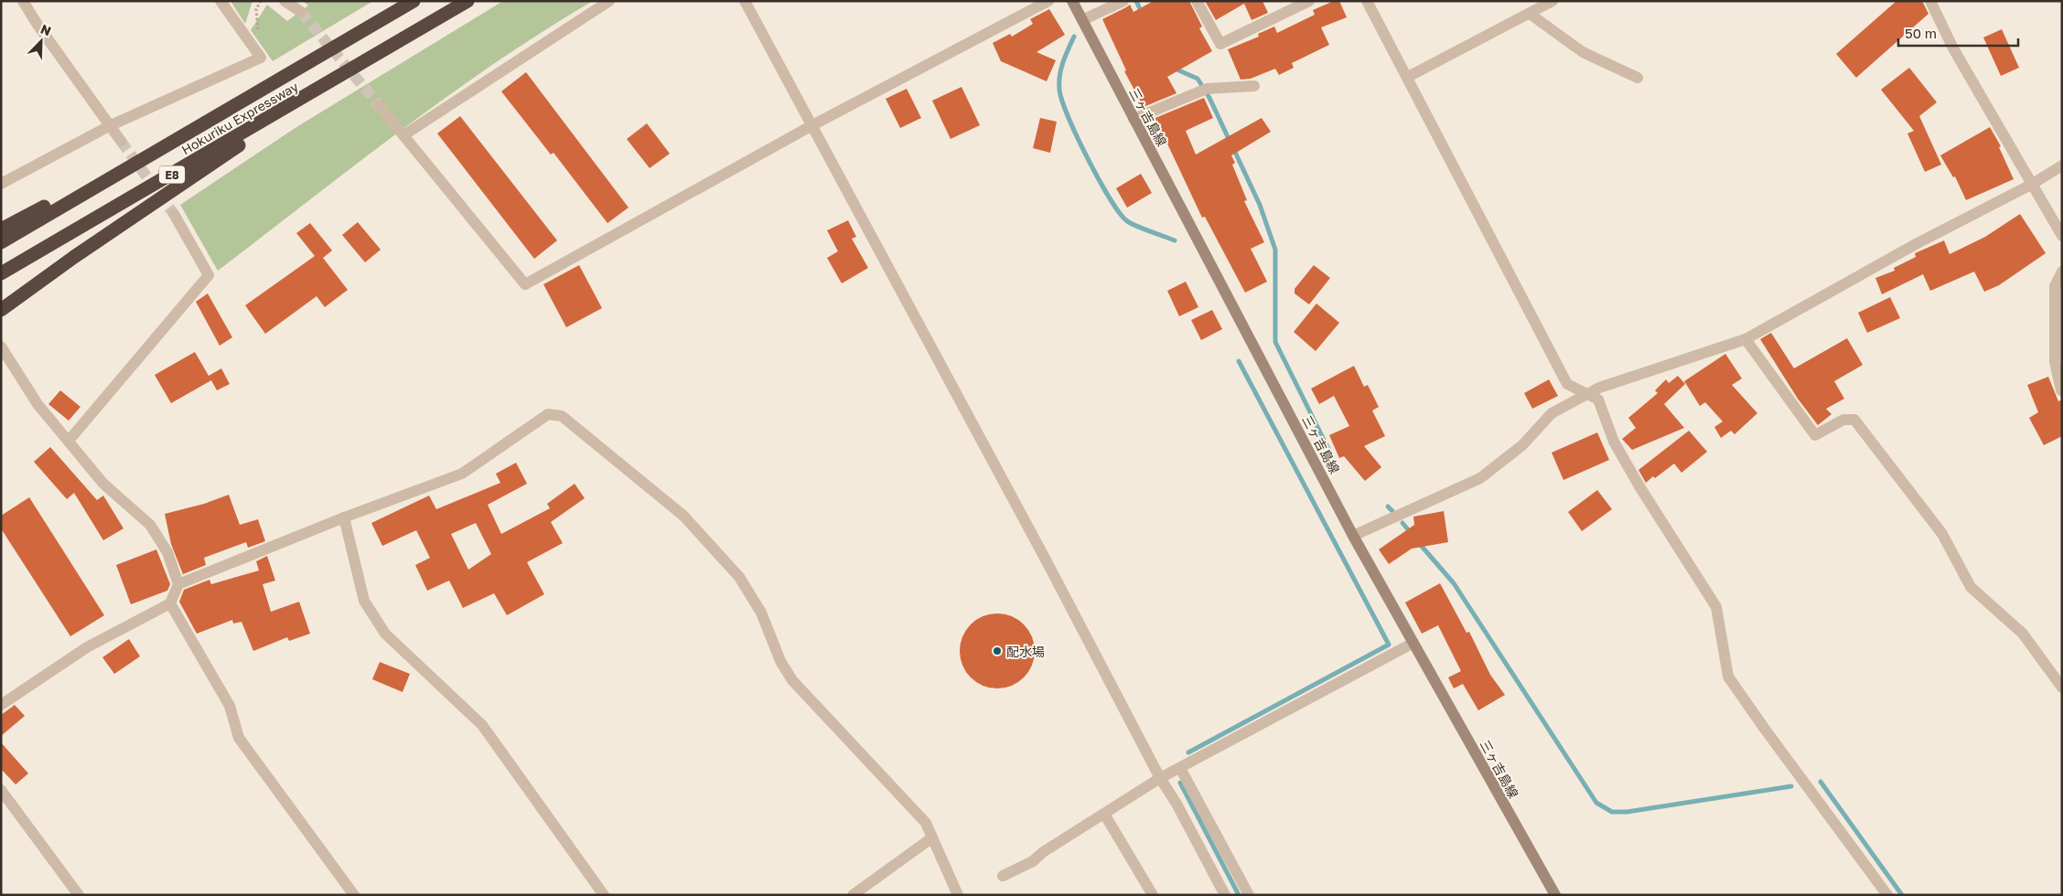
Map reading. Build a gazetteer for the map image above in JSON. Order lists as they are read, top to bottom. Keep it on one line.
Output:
{"streets":{"highway":["Hokuriku Expressway","E8"],"main road":["三ヶ吉島線"]},"places":["配水場"],"scale_bar":"50 m","north":"top right"}
